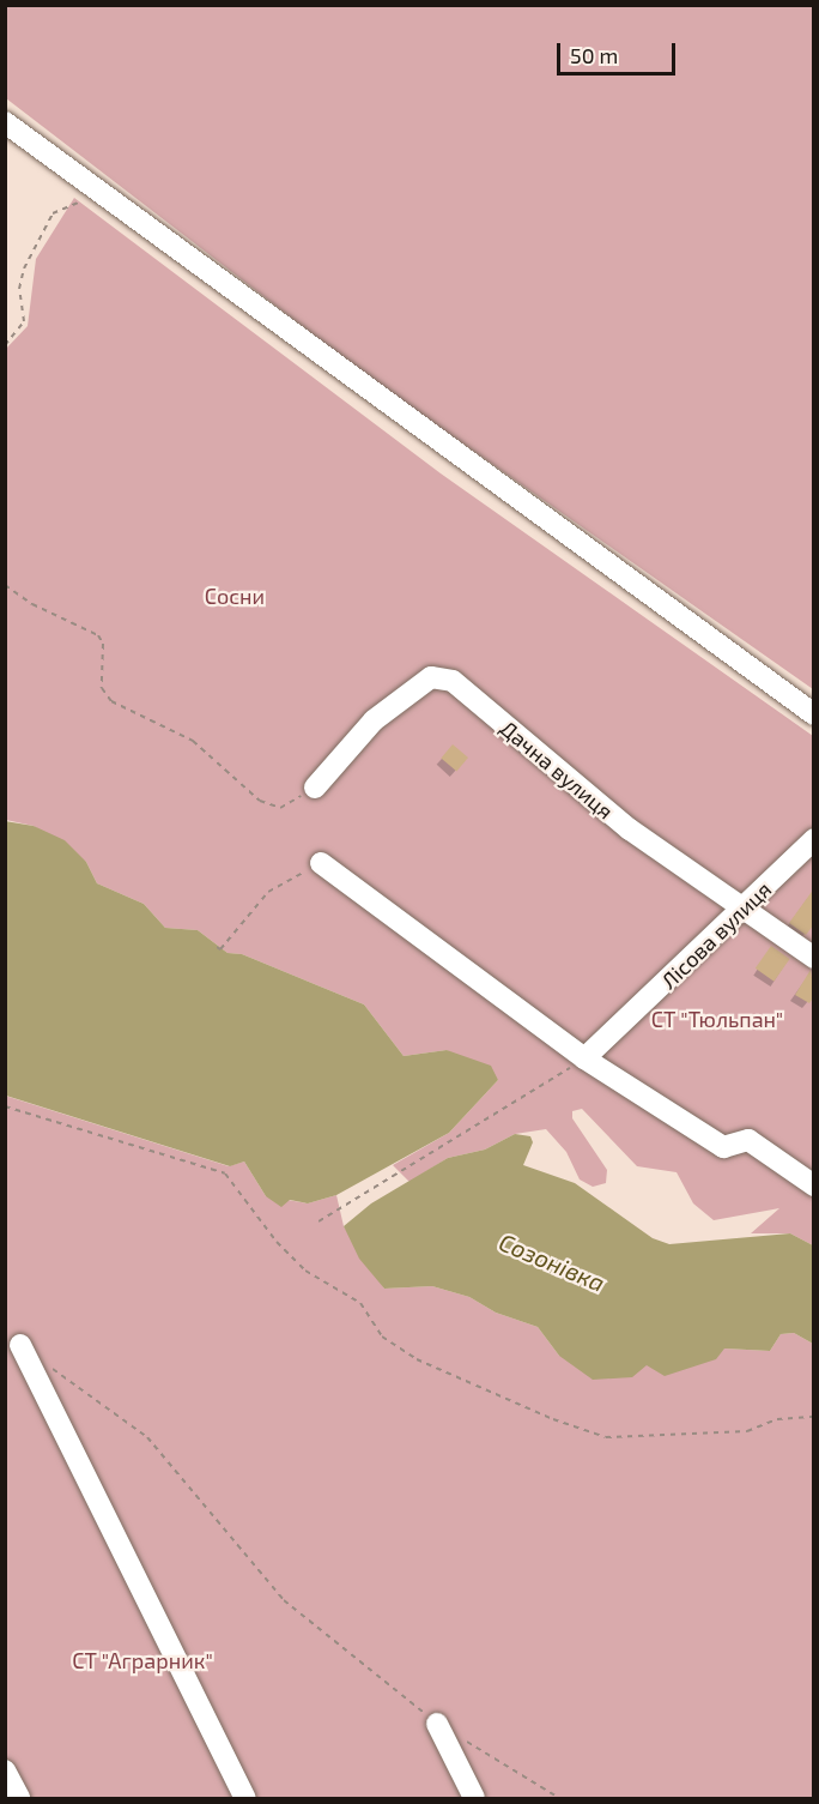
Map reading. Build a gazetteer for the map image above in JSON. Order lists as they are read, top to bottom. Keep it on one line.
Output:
{"streets":{"street":["Дачна вулиця","Лісова вулиця"]},"crossings":[["Дачна вулиця","Лісова вулиця"]],"water":["Созонівка"],"parks":["Сосни","СТ \"Тюльпан\"","СТ \"Аграрник\""],"scale_bar":"50 m"}
